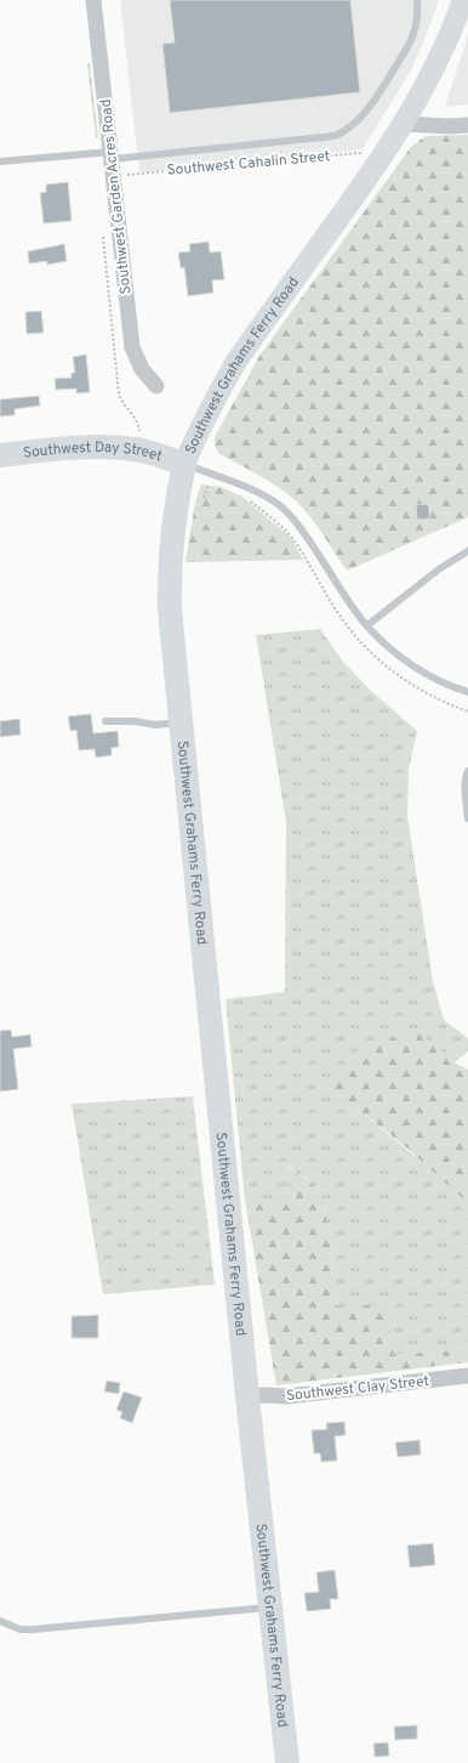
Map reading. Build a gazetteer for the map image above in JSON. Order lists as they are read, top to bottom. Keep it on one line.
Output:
{"streets":{"main road":["Southwest Grahams Ferry Road","Southwest Day Street"],"street":["Southwest Garden Acres Road","Southwest Clay Street"],"path":["Southwest Cahalin Street"]},"crossings":[["Southwest Cahalin Street","Southwest Garden Acres Road"],["Southwest Cahalin Street","Southwest Grahams Ferry Road"],["Southwest Grahams Ferry Road","Southwest Day Street"],["Southwest Grahams Ferry Road","Southwest Clay Street"]]}
